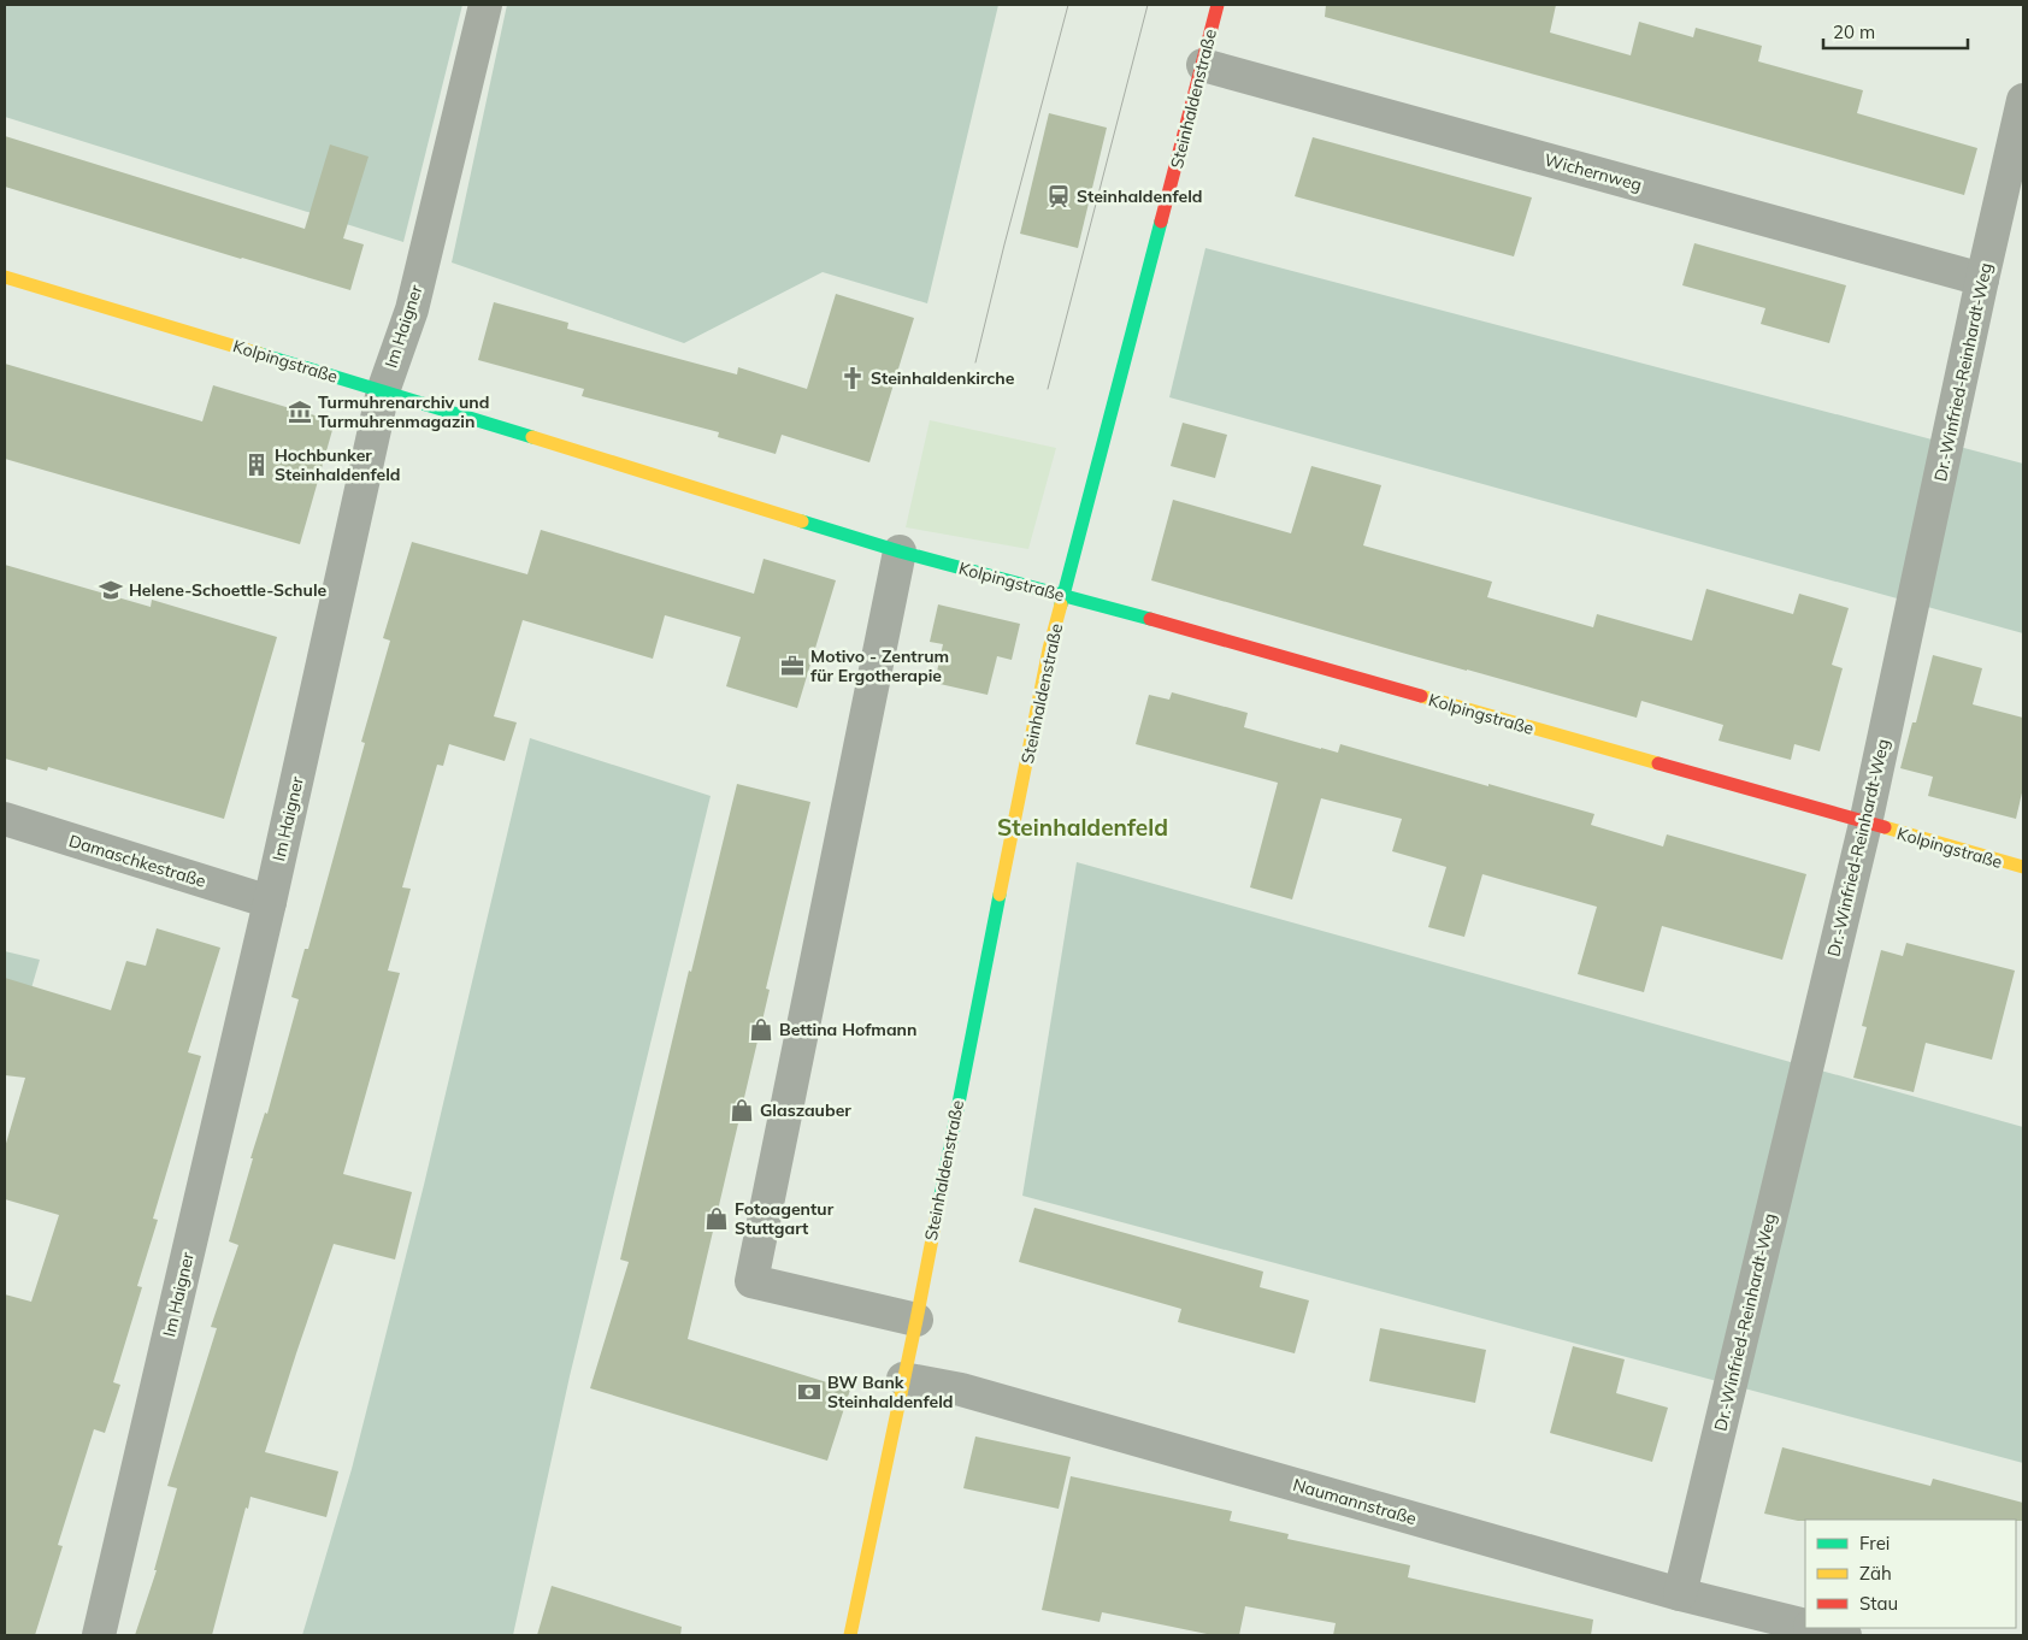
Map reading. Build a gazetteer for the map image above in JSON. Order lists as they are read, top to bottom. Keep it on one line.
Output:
{"streets":{"street":["Steinhaldenstraße","Wichernweg","Im Haigner","Kolpingstraße","Dr.-Winfried-Reinhardt-Weg","Damaschkestraße","Naumannstraße"]},"crossings":[["Steinhaldenstraße","Wichernweg"],["Steinhaldenstraße","Kolpingstraße"],["Steinhaldenstraße","Naumannstraße"],["Wichernweg","Dr.-Winfried-Reinhardt-Weg"],["Im Haigner","Kolpingstraße"],["Im Haigner","Damaschkestraße"],["Kolpingstraße","Dr.-Winfried-Reinhardt-Weg"],["Dr.-Winfried-Reinhardt-Weg","Naumannstraße"]],"districts":["Steinhaldenfeld"],"places":{"station":["Steinhaldenfeld"],"church":["Steinhaldenkirche"],"museum":["Turmuhrenarchiv und Turmuhrenmagazin"],"building":["Hochbunker Steinhaldenfeld"],"school or university":["Helene-Schoettle-Schule"],"office":["Motivo - Zentrum für Ergotherapie"],"shop":["Bettina Hofmann","Glaszauber","Fotoagentur Stuttgart"],"bank":["BW Bank Steinhaldenfeld"]},"legend":["Frei","Zäh","Stau"],"scale_bar":"20 m"}
